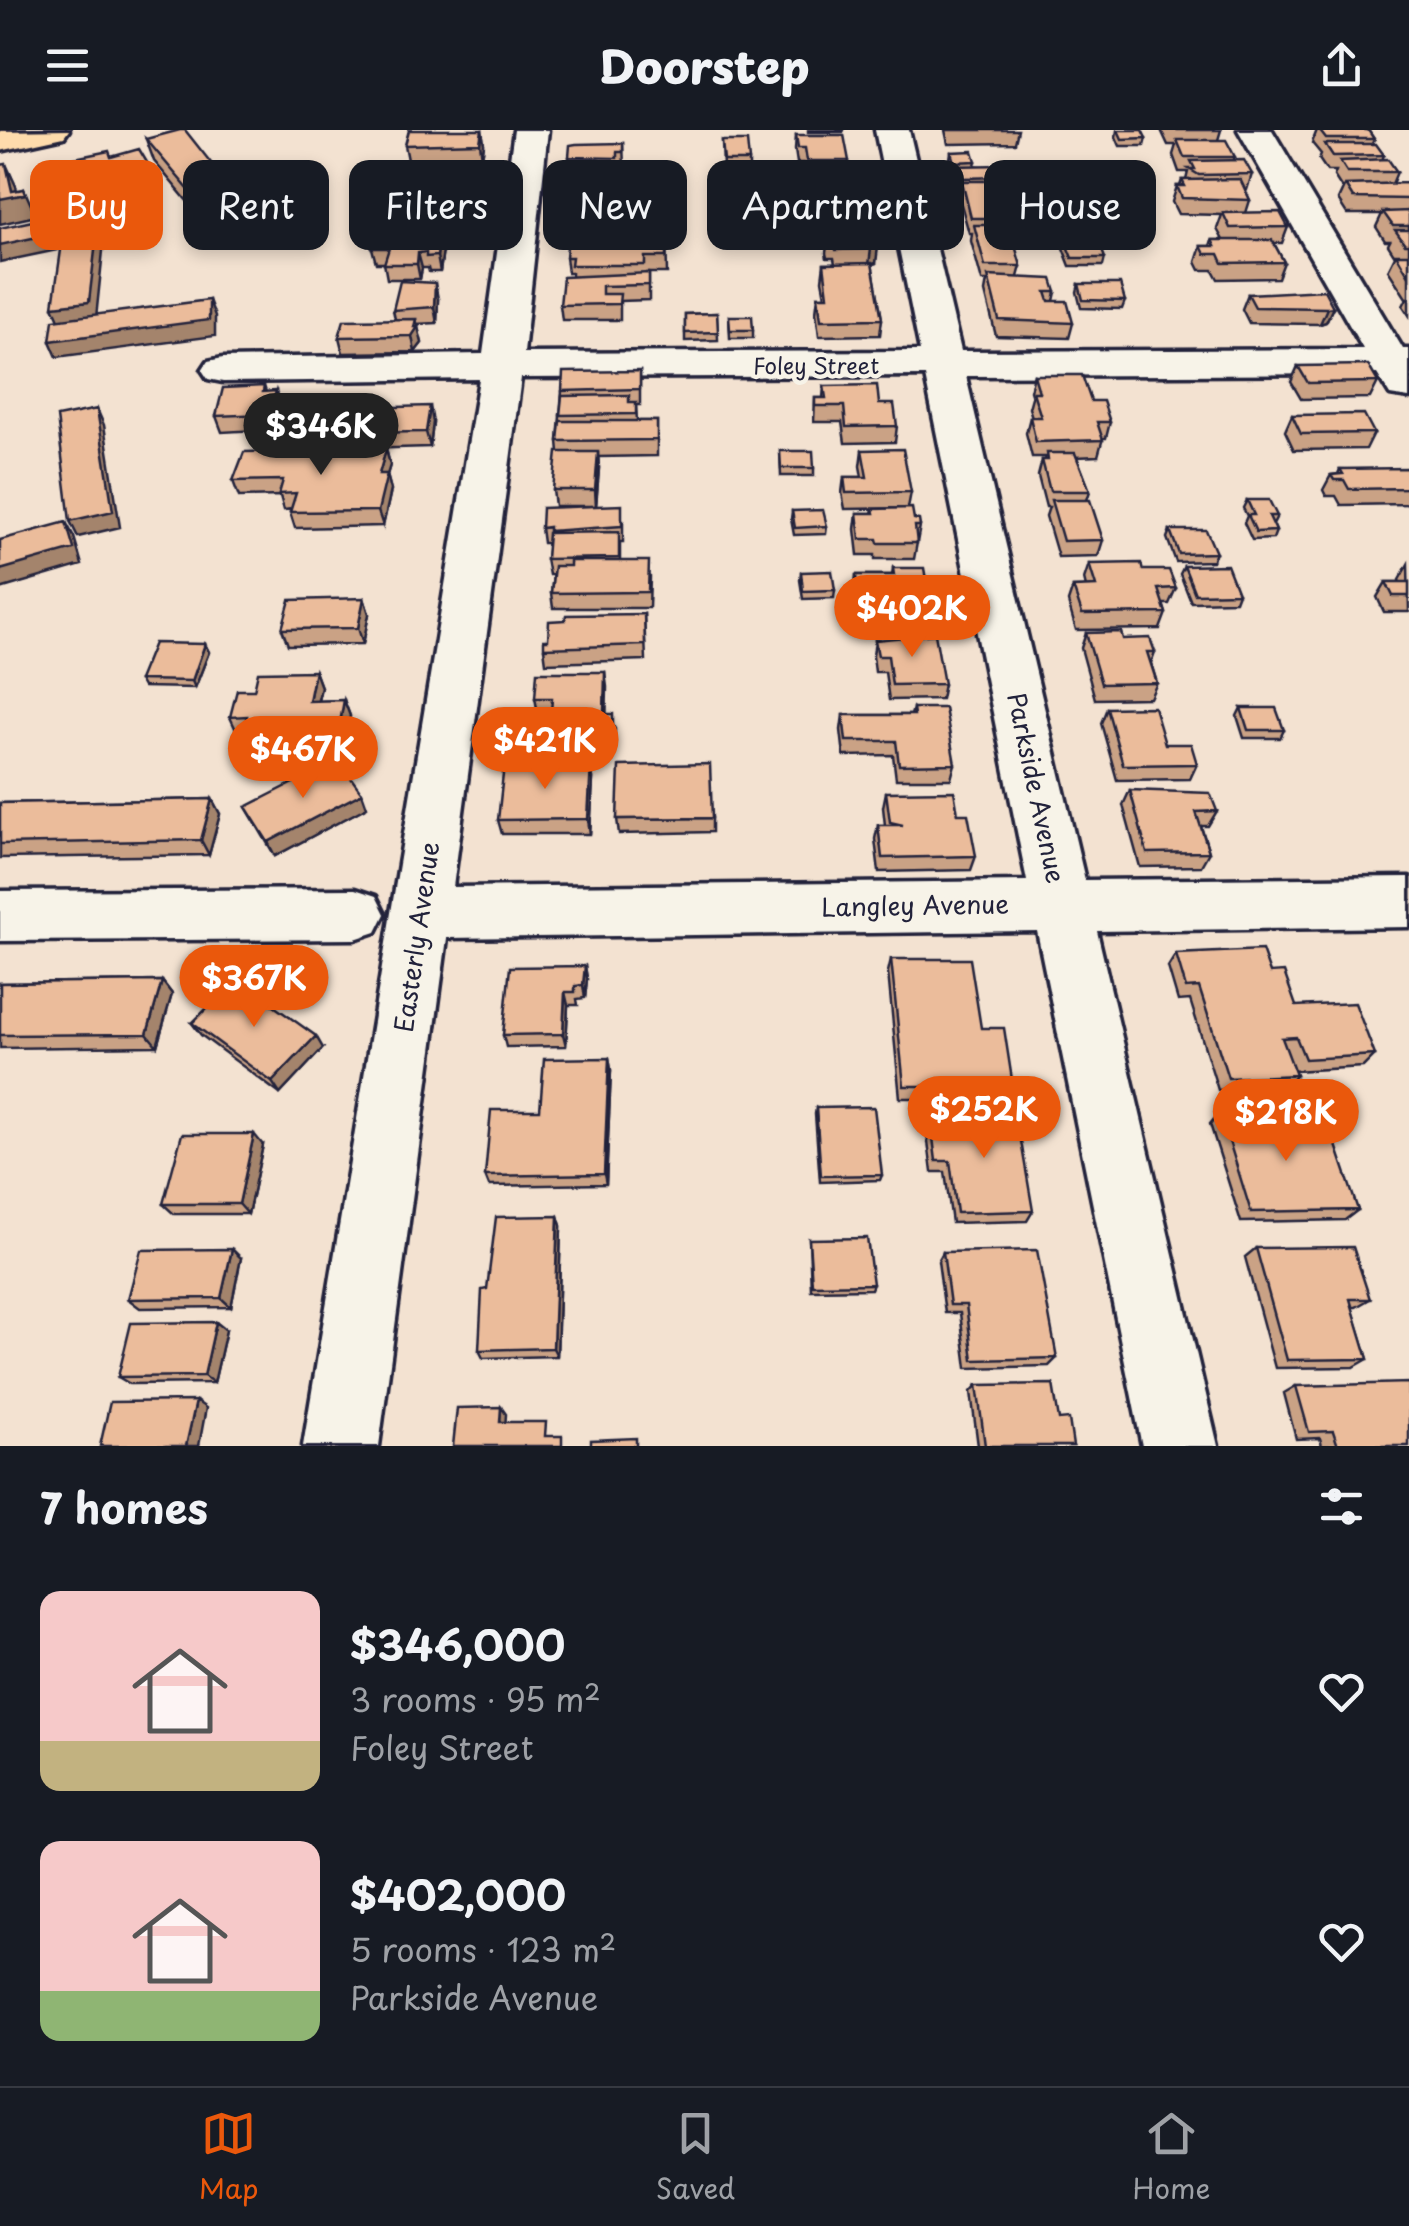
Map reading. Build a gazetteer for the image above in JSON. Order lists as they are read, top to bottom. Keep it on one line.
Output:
{"streets":{"street":["Foley Street","Parkside Avenue","Langley Avenue","Easterly Avenue"]},"crossings":[["Foley Street","Parkside Avenue"],["Foley Street","Easterly Avenue"],["Parkside Avenue","Langley Avenue"],["Langley Avenue","Easterly Avenue"]],"page":{"header":"Doorstep","chip":["Buy","Rent","Filters","New","Apartment","House"],"price":["$346K","$402K","$421K","$467K","$367K","$252K","$218K"],"heading":"7 homes","list":[{"name":"$346,000","note":"3 rooms · 95 m² · Foley Street"},{"name":"$402,000","note":"5 rooms · 123 m² · Parkside Avenue"}],"tabs":["Map","Saved","Home"]}}
